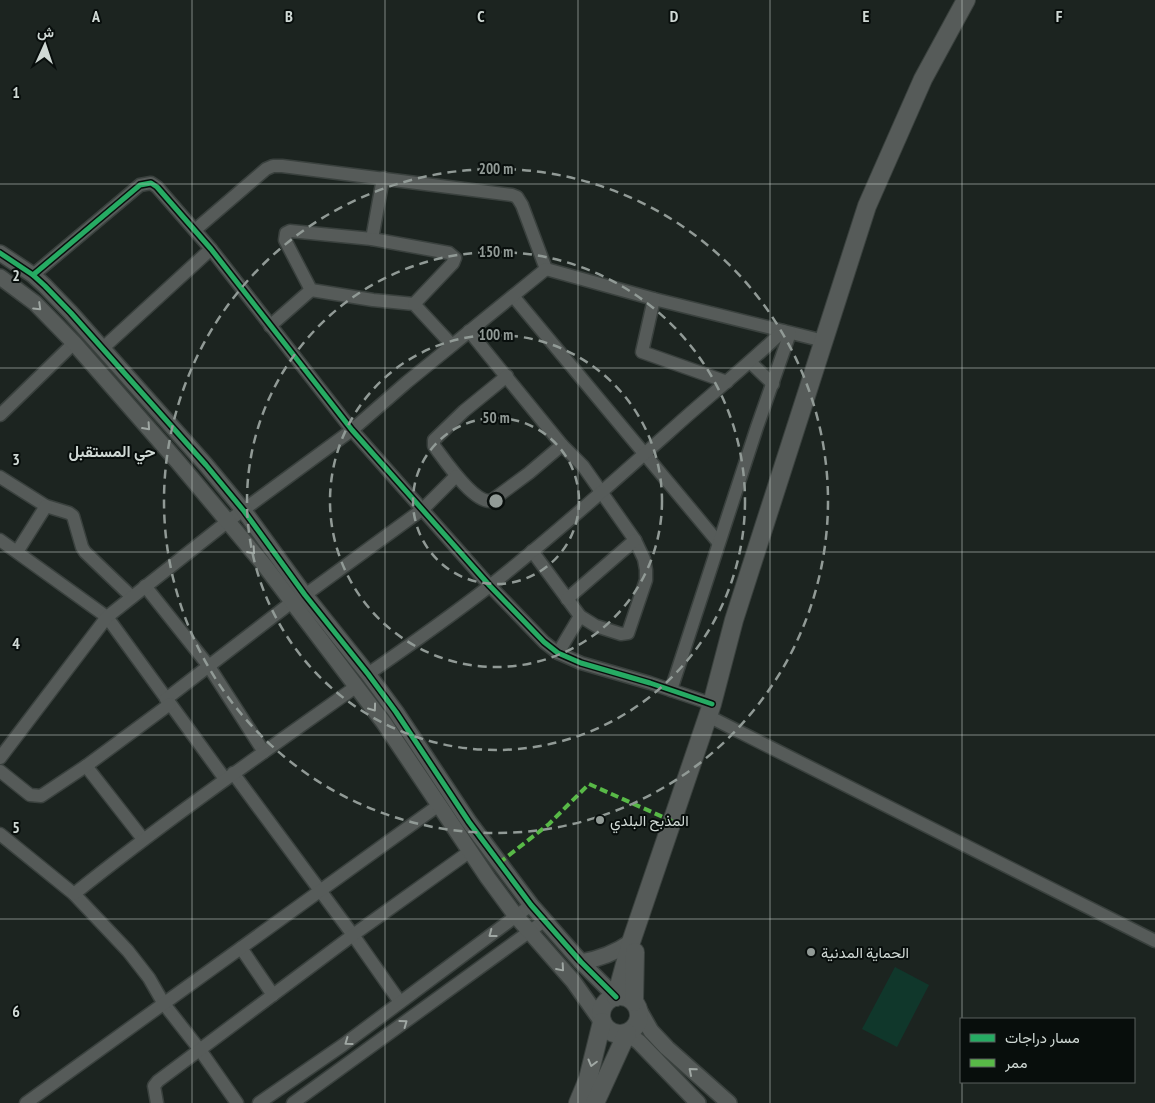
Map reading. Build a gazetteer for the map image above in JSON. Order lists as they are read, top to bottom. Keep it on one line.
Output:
{"districts":["حي المستقبل"],"places":["المذبح البلدي","الحماية المدنية"],"legend":["مسار دراجات","ممر"],"north":"top","grid":{"columns":["A","B","C","D","E","F"],"rows":["1","2","3","4","5","6"]},"rings":["200 m","150 m","100 m","50 m"]}
